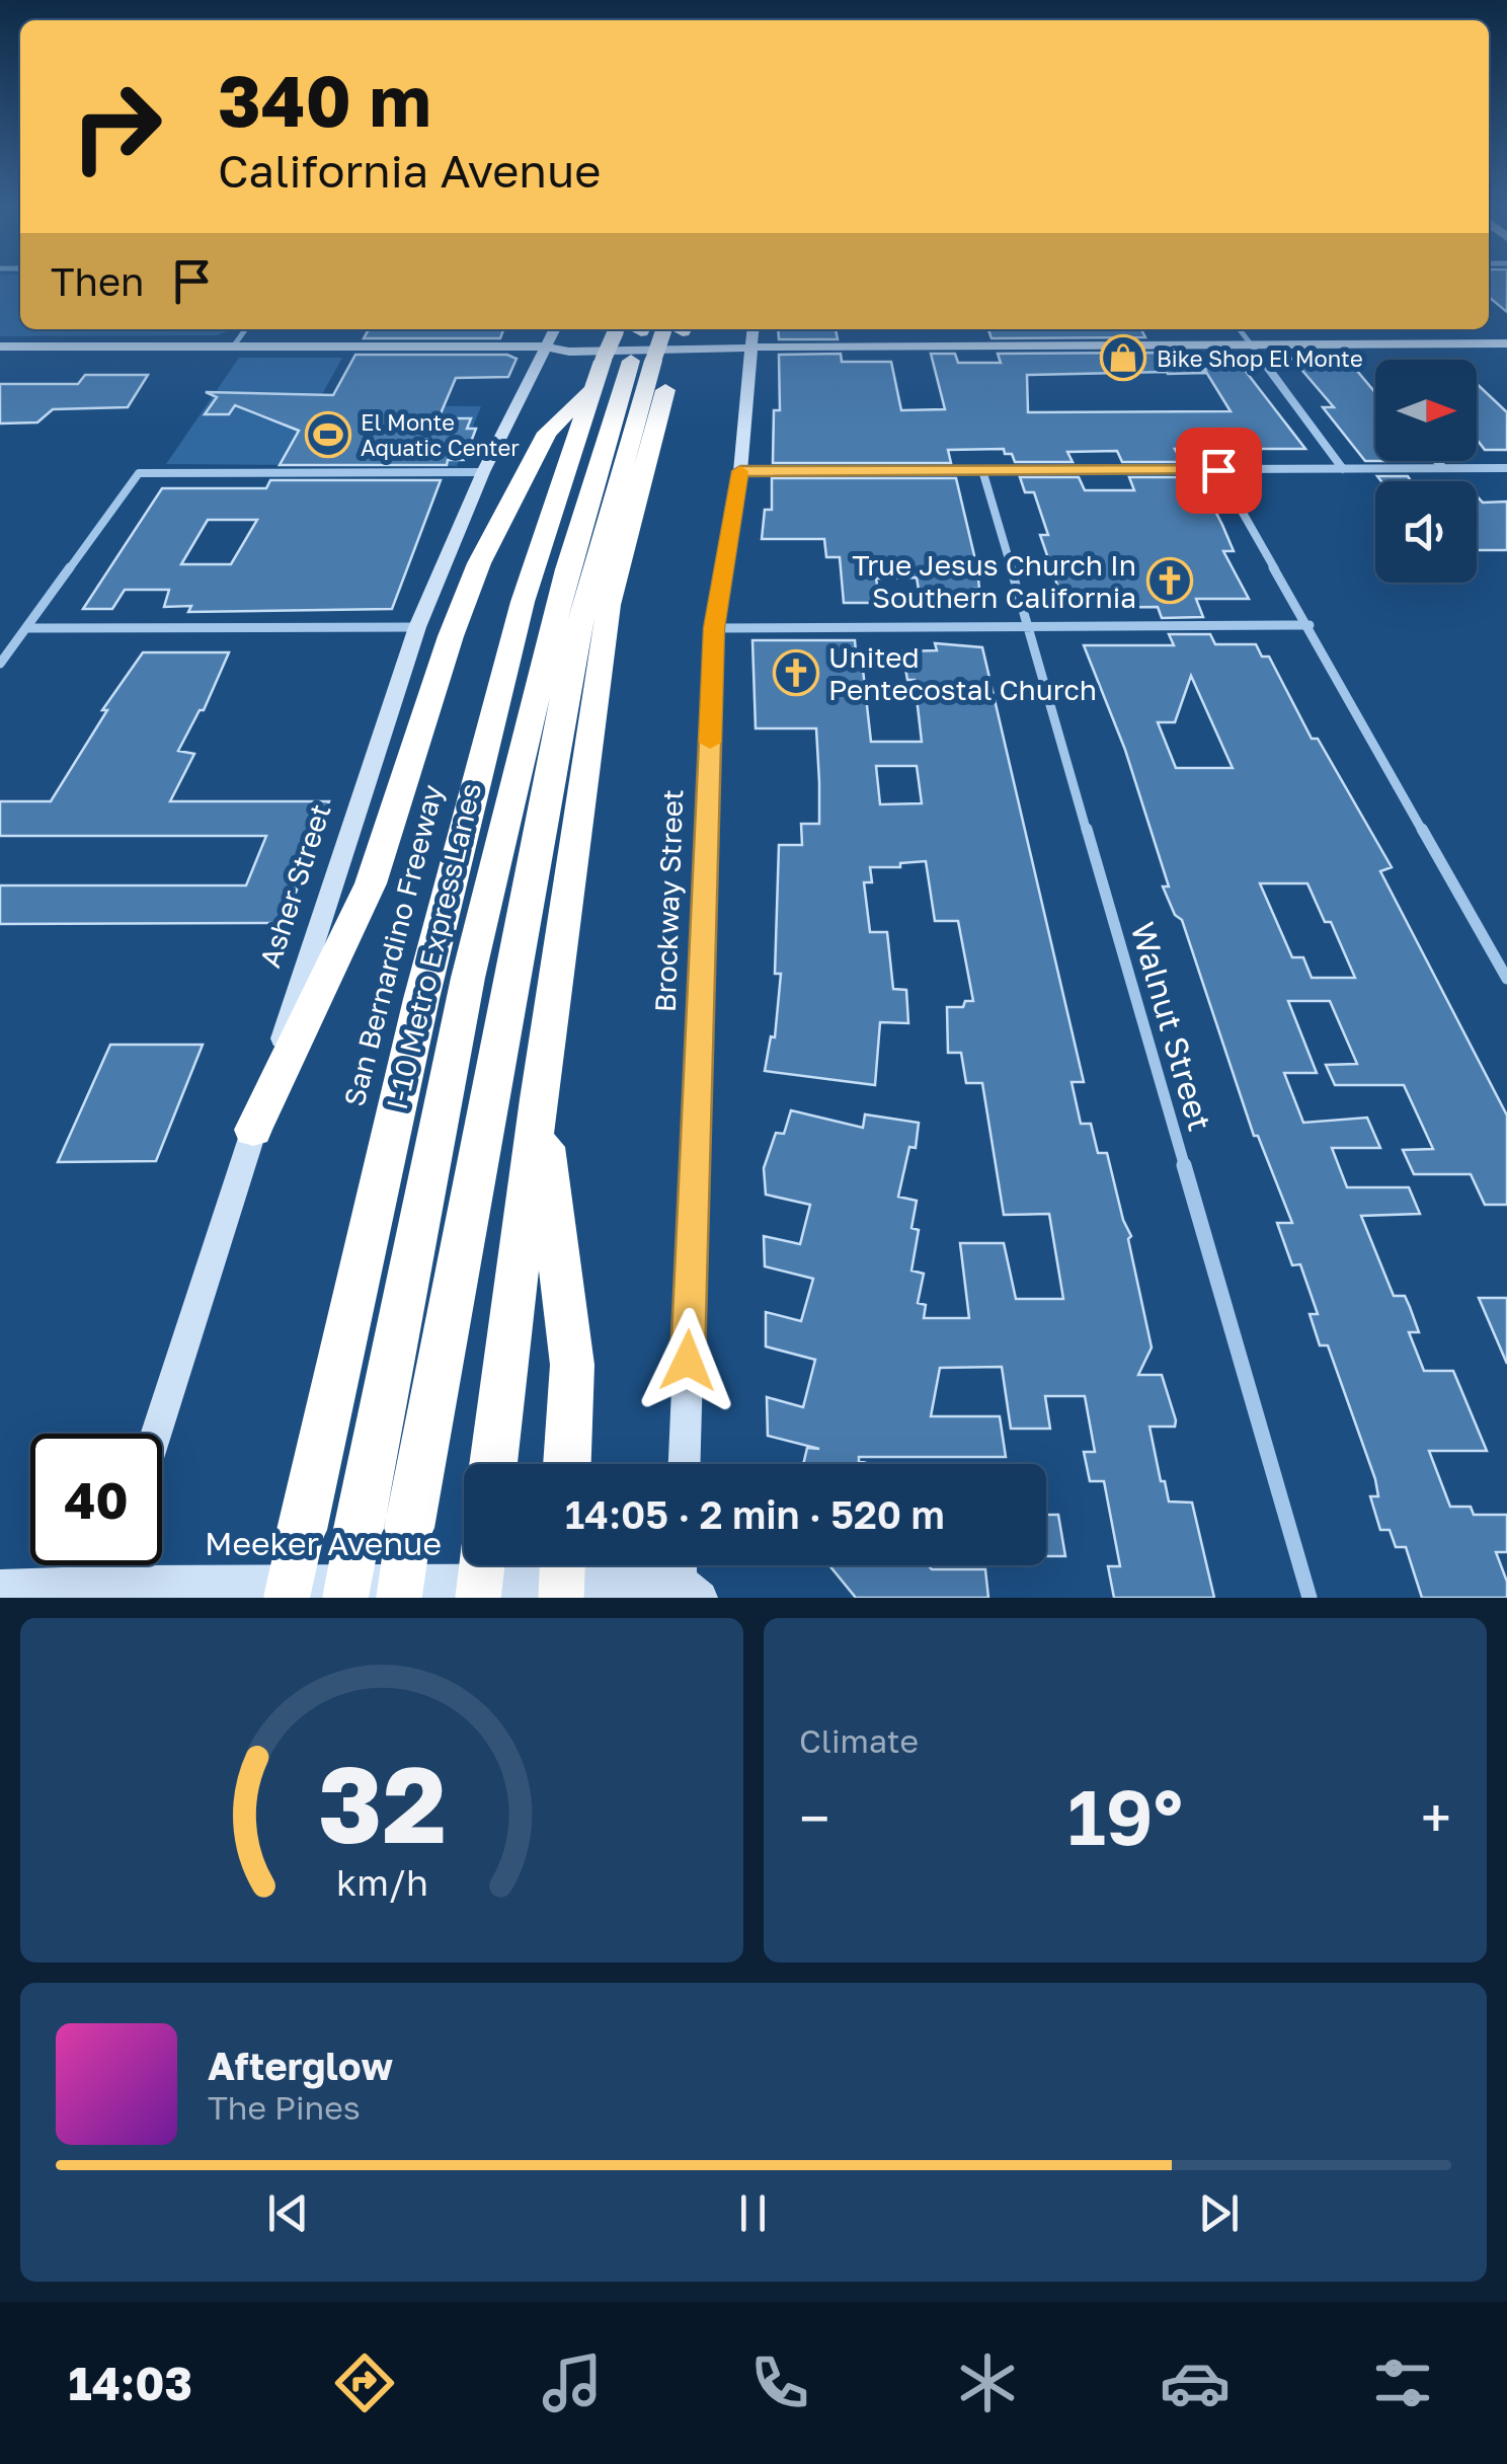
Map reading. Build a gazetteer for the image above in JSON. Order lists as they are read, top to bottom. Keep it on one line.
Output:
{"streets":{"highway":["San Bernardino Freeway","I-10 Metro ExpressLanes"],"street":["Asher Street","Brockway Street","Walnut Street","Meeker Avenue"]},"crossings":[["San Bernardino Freeway","I-10 Metro ExpressLanes"]],"places":{"shop":["Bike Shop El Monte"],"sports":["El Monte Aquatic Center"],"church":["True Jesus Church In Southern California","United Pentecostal Church"]},"north":"right","page":{"turn":["340 m","California Avenue"],"then":"Then","limit":"40","trip":"14:05 · 2 min · 520 m","tile":"Climate","heat":["−","19°","+"],"song":["Afterglow","The Pines"],"tabs":"14:03","gauge":["32","km/h"]}}
